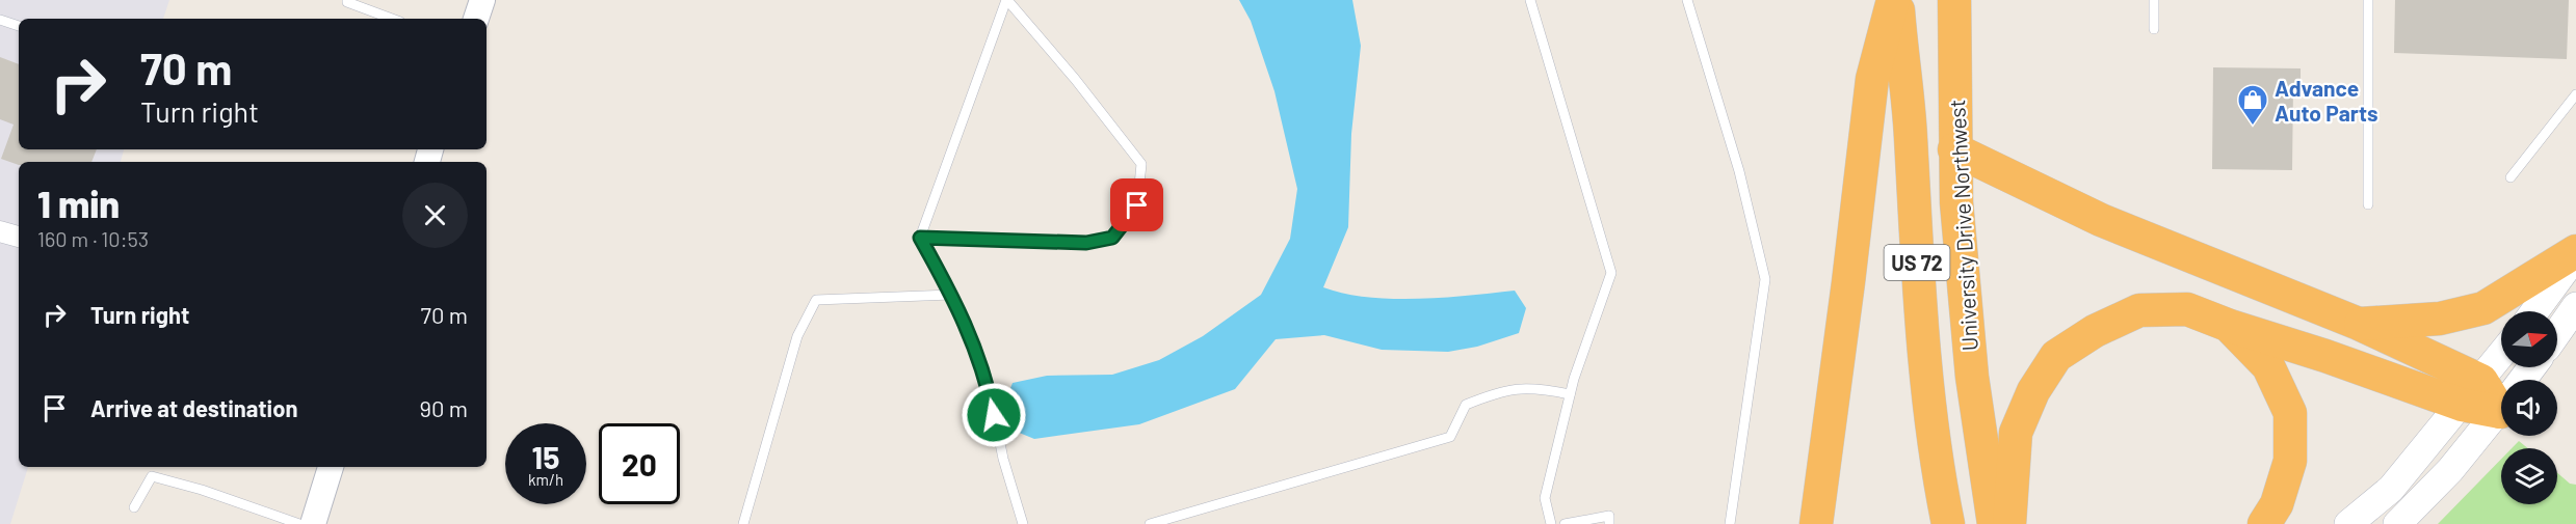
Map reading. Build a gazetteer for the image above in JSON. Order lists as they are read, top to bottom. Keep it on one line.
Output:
{"streets":{"highway":["University Drive Northwest","US 72"]},"places":{"shop":["Advance Auto Parts"]},"north":"right","page":{"turn":["70 m","Turn right"],"heading":["1 min","160 m · 10:53"],"list":[{"name":"Turn right","value":"70 m"},{"name":"Arrive at destination","value":"90 m"}],"speed":"15 km/h","limit":"20"}}
